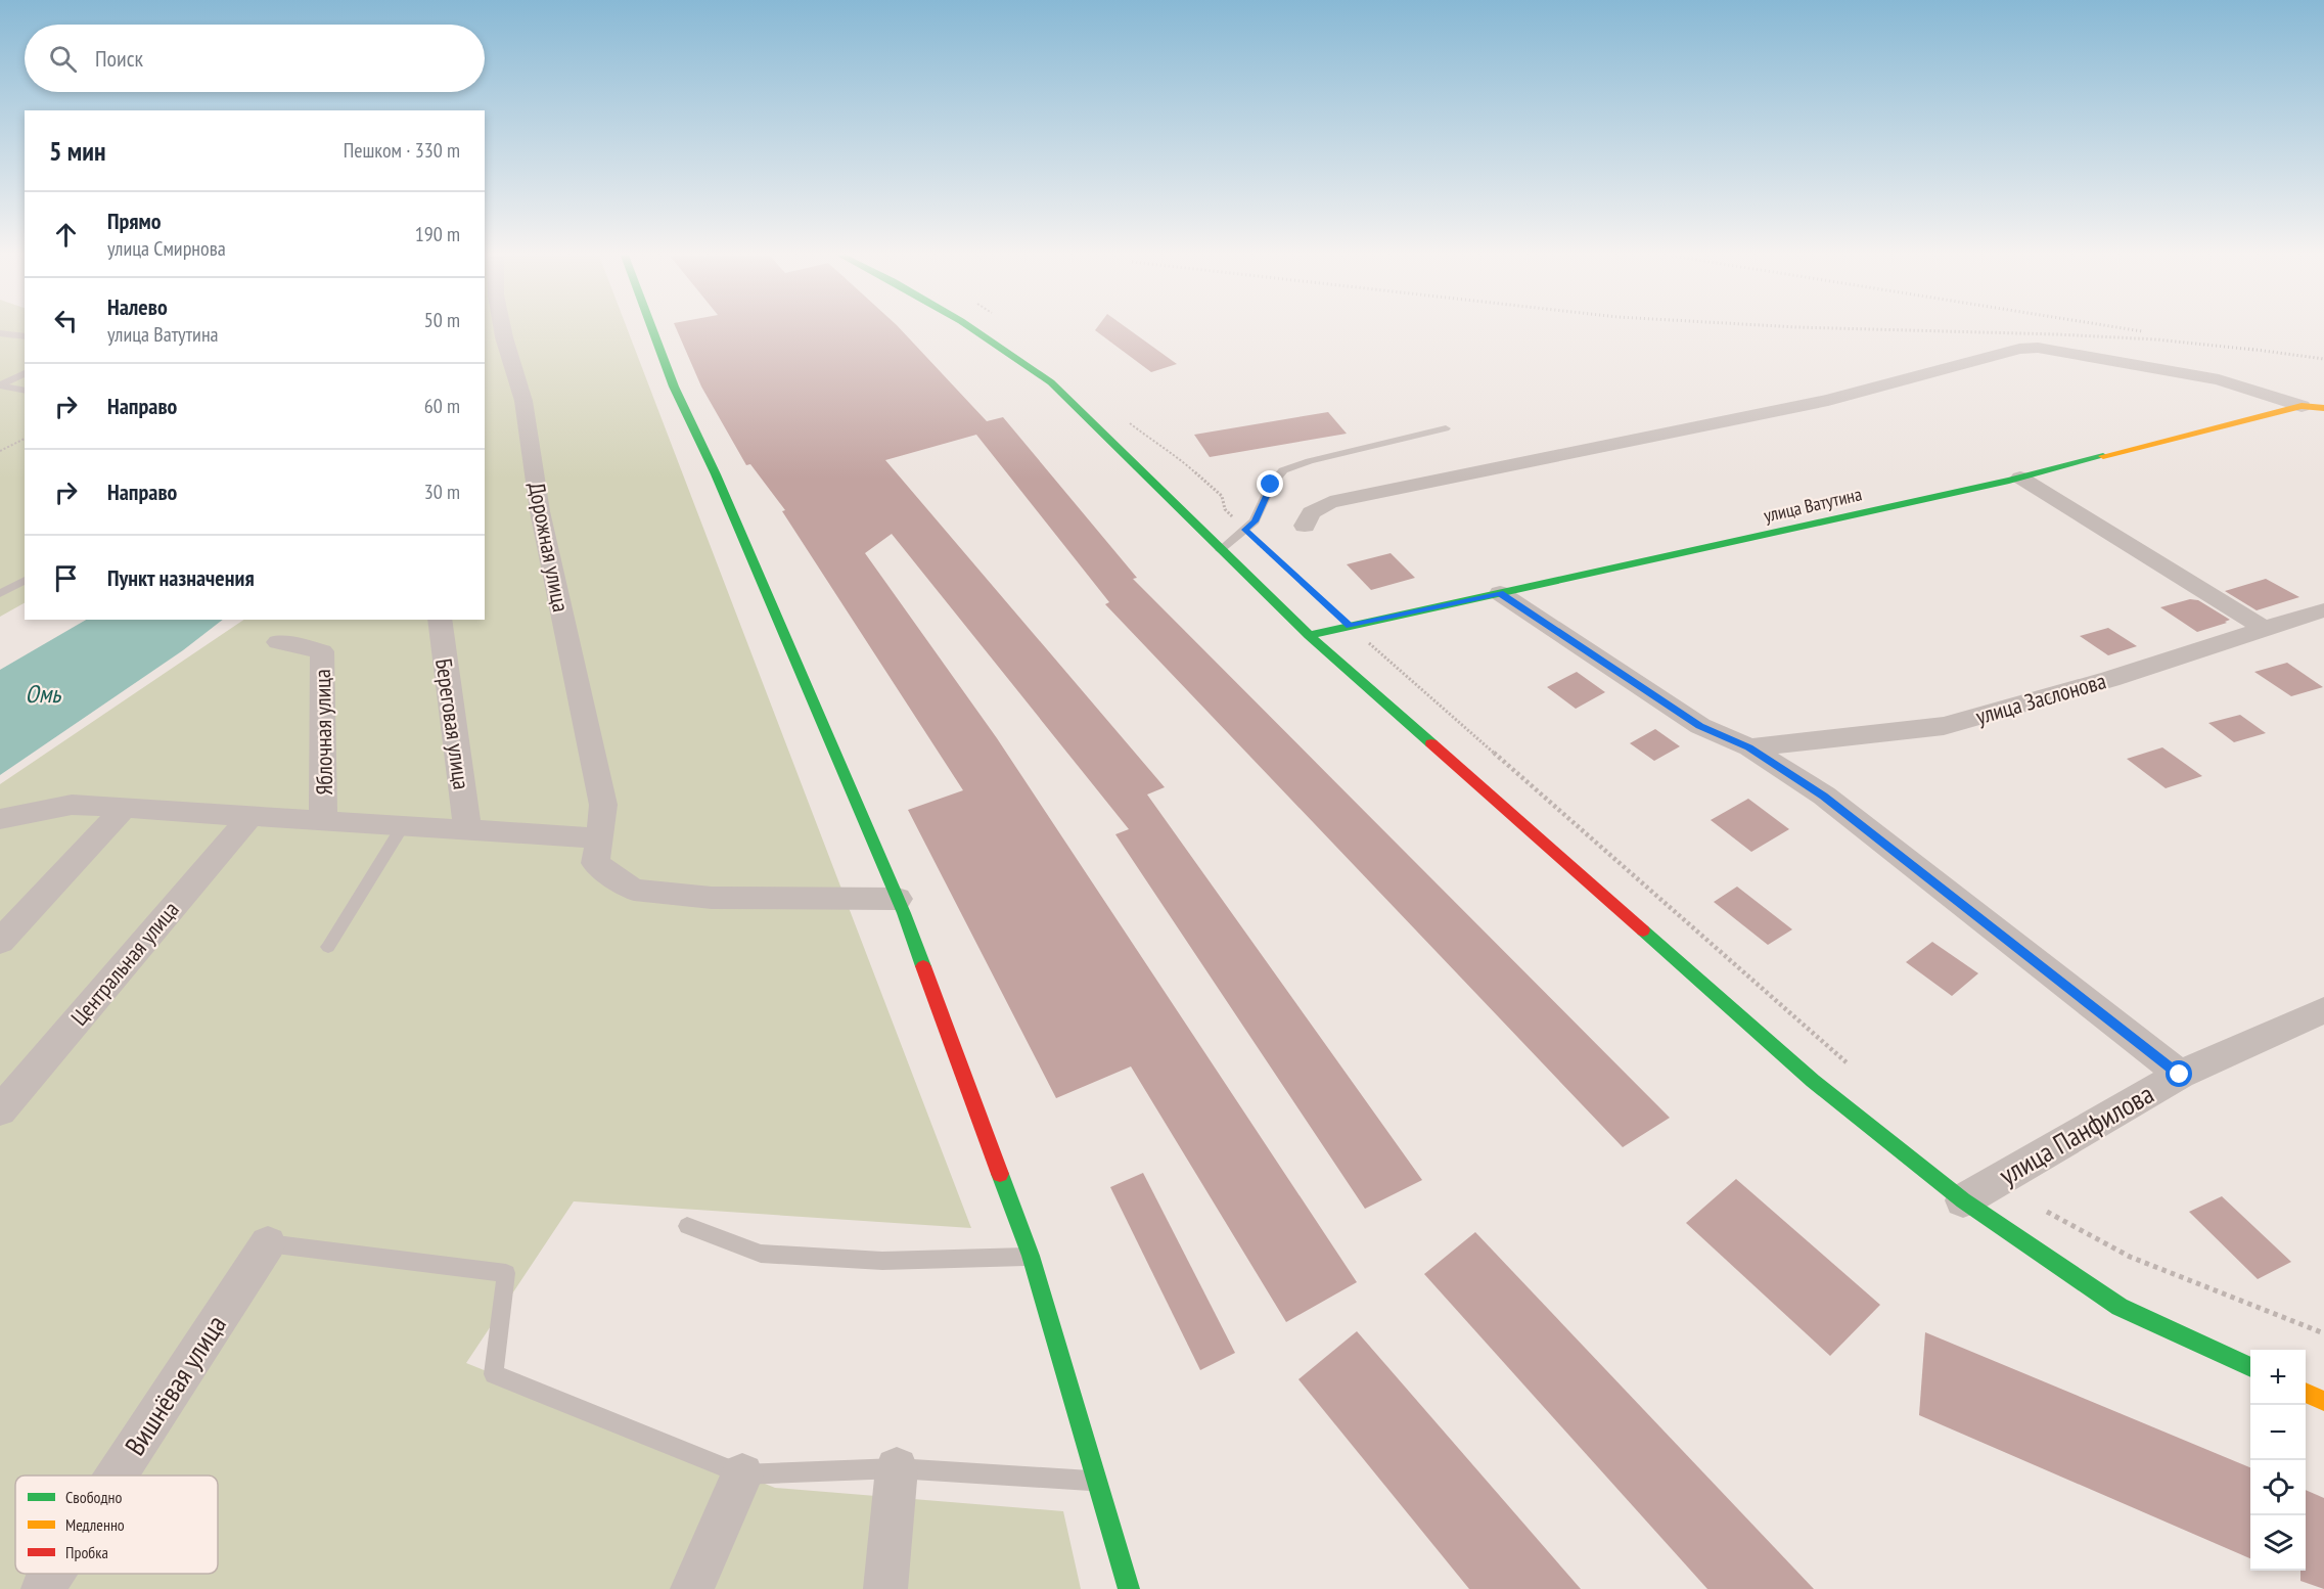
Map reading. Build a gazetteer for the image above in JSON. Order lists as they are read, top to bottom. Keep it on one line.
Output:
{"streets":{"street":["улица Ватутина","Дорожная улица","улица Заслонова","Береговая улица","Яблочная улица","Центральная улица","улица Панфилова","Вишнёвая улица"]},"water":["Омь"],"legend":["Свободно","Медленно","Пробка"],"page":{"search":"Поиск","heading":["5 мин","Пешком · 330 m"],"list":[["Прямо","улица Смирнова","190 m"],["Налево","улица Ватутина","50 m"],["Направо","60 m"],["Направо","30 m"],"Пункт назначения"],"map_buttons":["+","−"]}}
